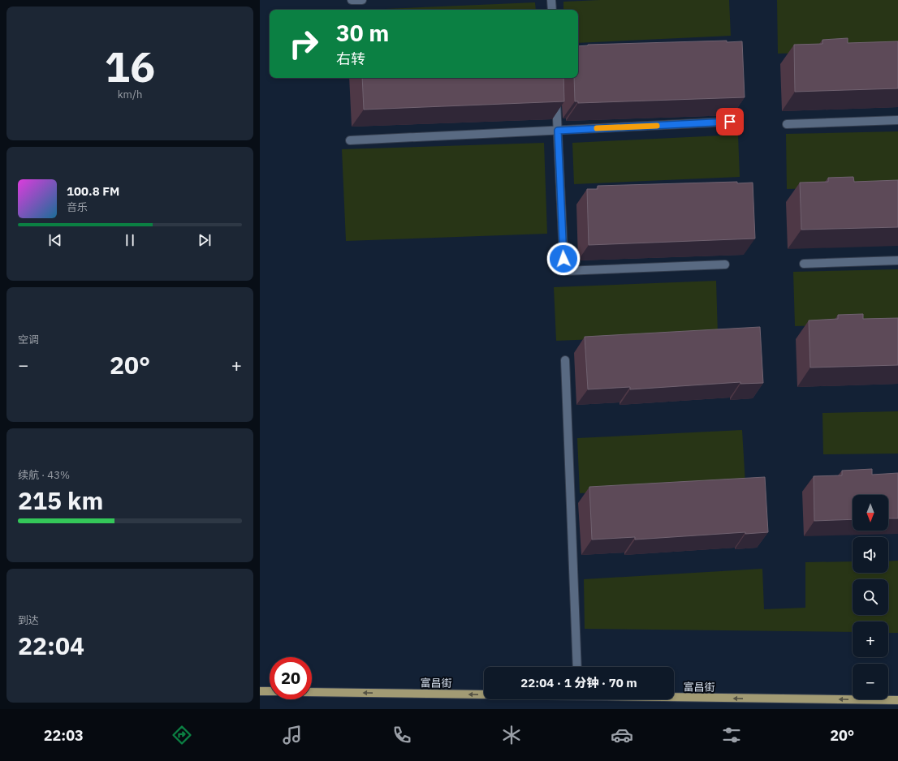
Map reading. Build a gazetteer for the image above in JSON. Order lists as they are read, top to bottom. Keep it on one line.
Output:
{"streets":{"main road":["富昌街"]},"one_way":["富昌街"],"north":"bottom","page":{"tile":[["16","km/h"],"空调",["续航 · 43%","215 km"],["到达","22:04"]],"turn":["30 m","右转"],"song":["100.8 FM","音乐"],"heat":["−","20°","+"],"map_buttons":["+","−"],"limit":"20","trip":"22:04 · 1 分钟 · 70 m","tabs":["22:03","20°"]}}
